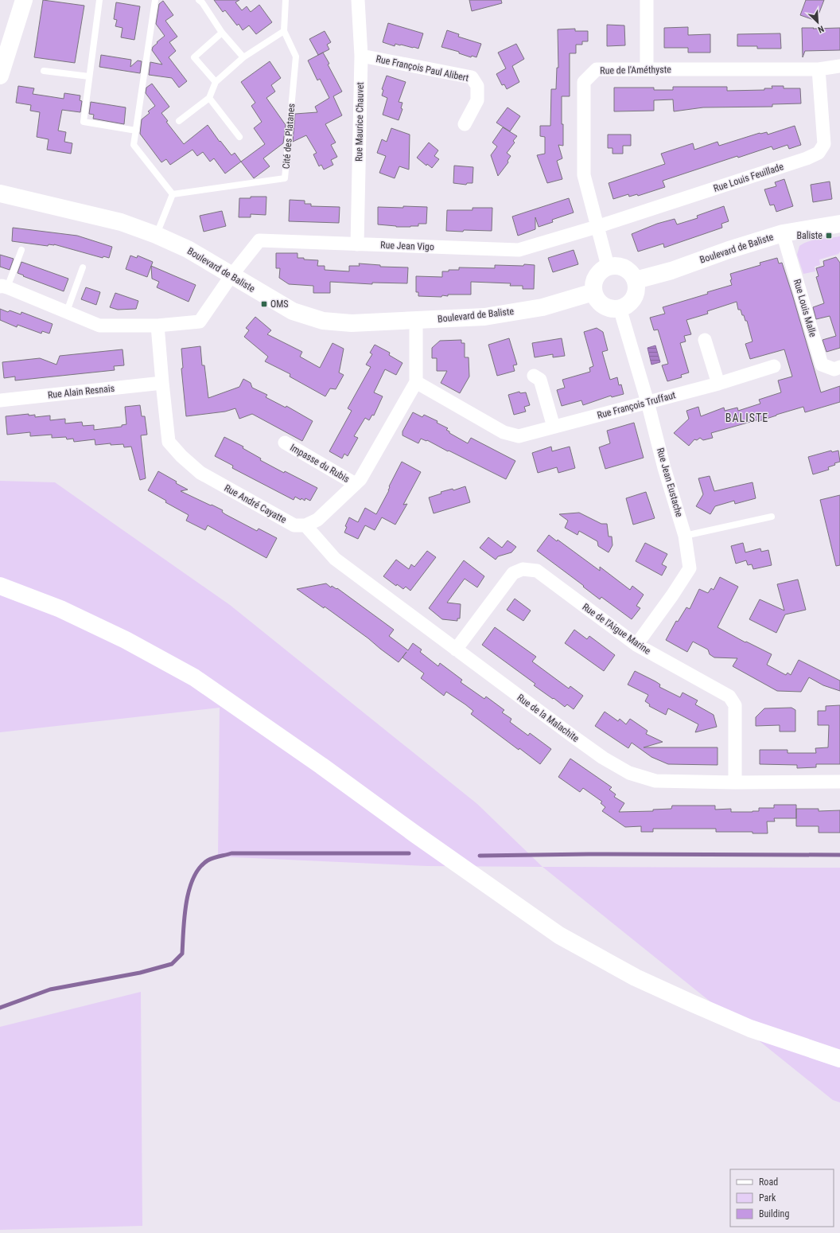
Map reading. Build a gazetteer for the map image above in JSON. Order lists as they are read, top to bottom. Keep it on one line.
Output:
{"streets":{"street":["Rue François Paul Alibert","Rue de l'Améthyste","Rue Maurice Chauvet","Rue Louis Feuillade","Rue Jean Vigo","Boulevard de Baliste","Rue Louis Malle","Rue Alain Resnais","Rue François Truffaut","Impasse du Rubis","Rue Jean Eustache","Rue André Cayatte","Rue de l'Aigue Marine","Rue de la Malachite"],"lane":["Cité des Platanes"]},"crossings":[["Rue François Paul Alibert","Rue Maurice Chauvet"],["Rue de l'Améthyste","Rue Louis Feuillade"],["Rue de l'Améthyste","Rue Jean Vigo"],["Rue de l'Améthyste","Boulevard de Baliste"],["Rue de l'Améthyste","Rue Jean Eustache"],["Rue Maurice Chauvet","Rue Jean Vigo"],["Rue Louis Feuillade","Rue Jean Vigo"],["Rue Jean Vigo","Boulevard de Baliste"],["Boulevard de Baliste","Rue Louis Malle"],["Boulevard de Baliste","Rue Jean Eustache"],["Rue Alain Resnais","Rue André Cayatte"],["Rue François Truffaut","Rue Jean Eustache"],["Rue Jean Eustache","Rue de l'Aigue Marine"],["Rue André Cayatte","Rue de la Malachite"],["Rue de l'Aigue Marine","Rue de la Malachite"]],"districts":["BALISTE"],"places":{"transit":["Baliste","OMS"]},"legend":["Road","Park","Building"],"north":"bottom right"}
